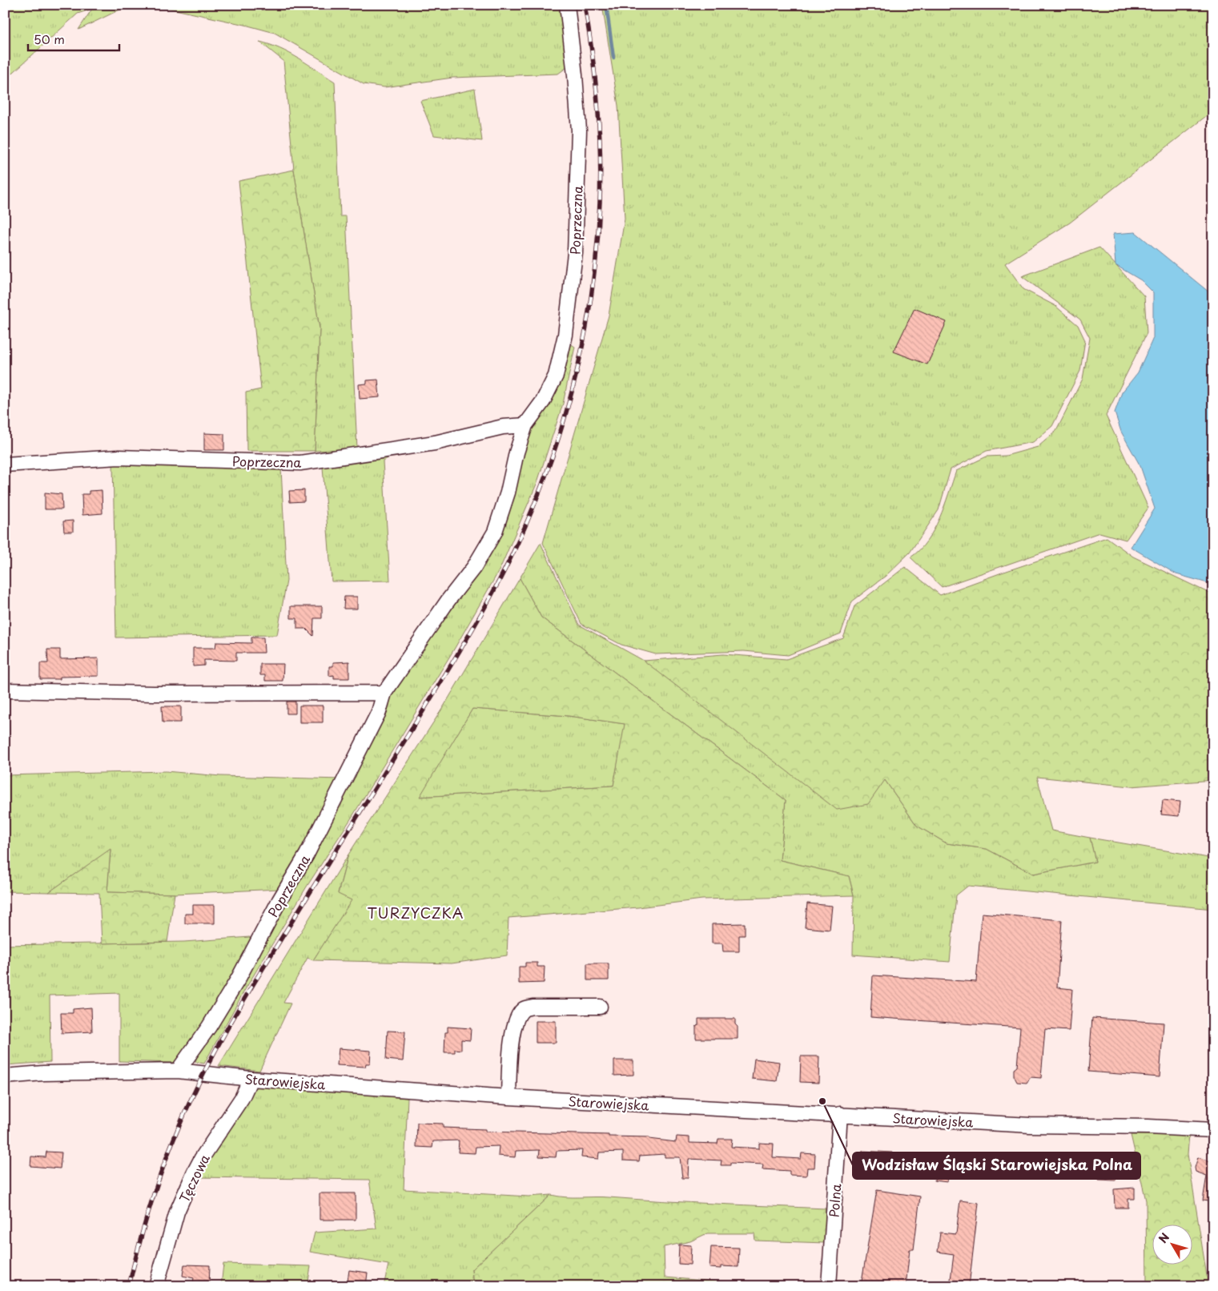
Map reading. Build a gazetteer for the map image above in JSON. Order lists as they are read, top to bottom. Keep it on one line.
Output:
{"streets":{"street":["Poprzeczna","Starowiejska","Tęczowa","Polna"]},"crossings":[["Poprzeczna","Starowiejska"],["Starowiejska","Tęczowa"],["Starowiejska","Polna"]],"districts":["TURZYCZKA"],"places":["Wodzisław Śląski Starowiejska Polna"],"scale_bar":"50 m","north":"top left"}
